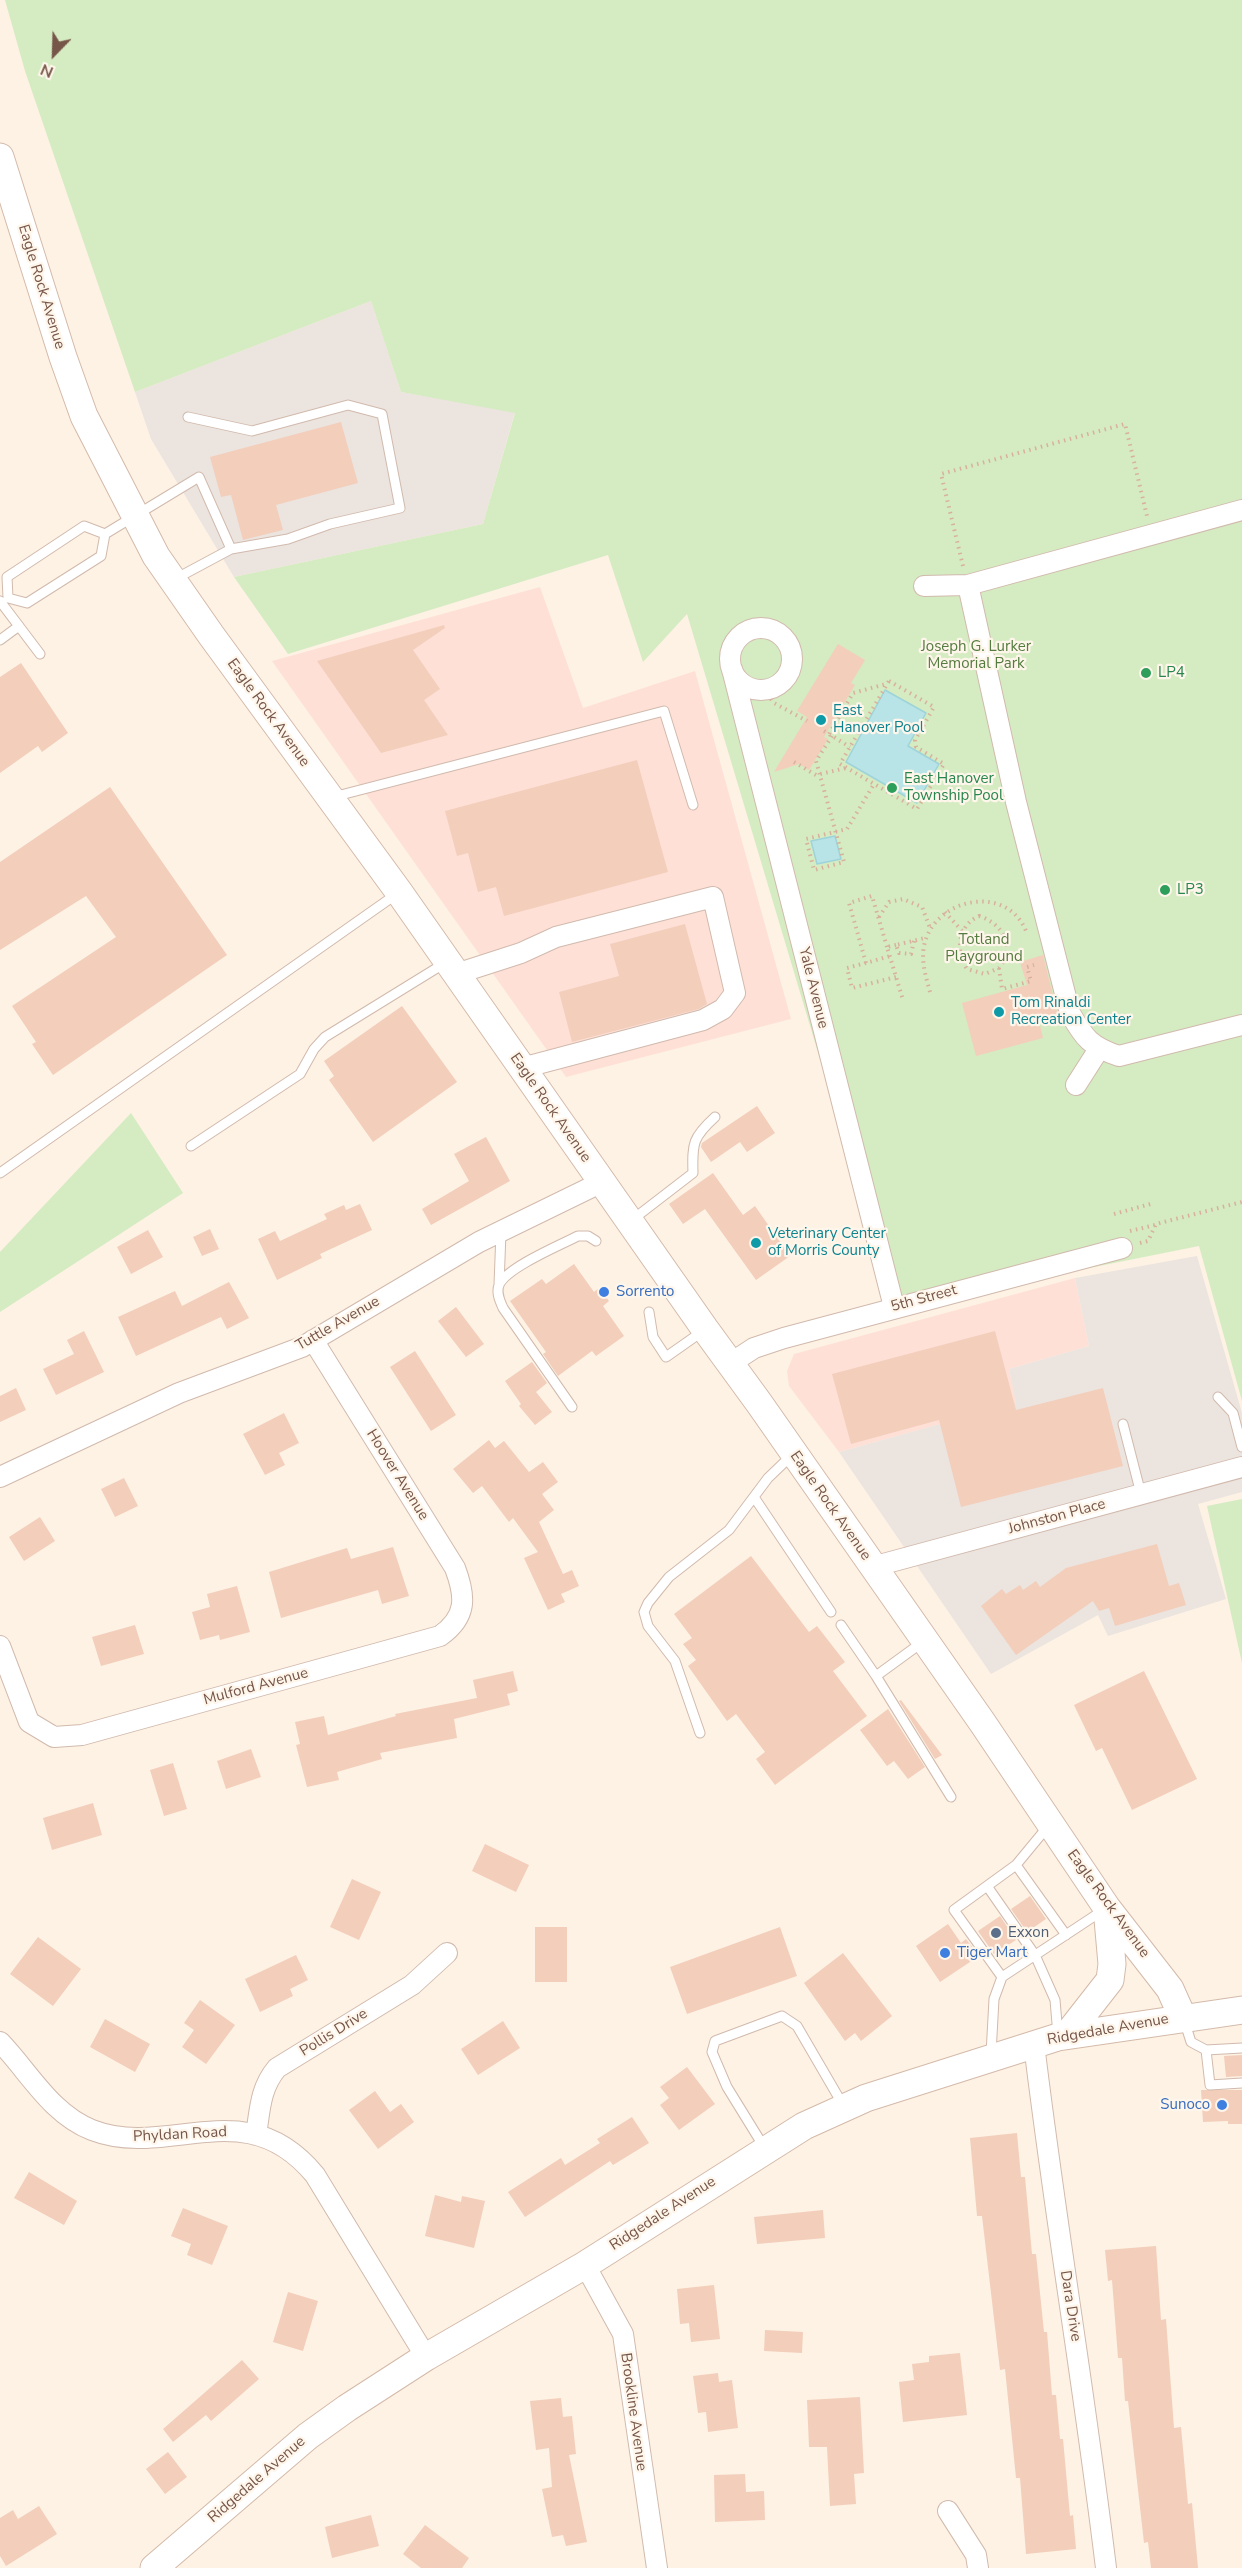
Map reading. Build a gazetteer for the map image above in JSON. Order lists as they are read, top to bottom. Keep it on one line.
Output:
{"streets":{"main road":["Eagle Rock Avenue","Ridgedale Avenue"],"street":["Yale Avenue","5th Street","Tuttle Avenue","Hoover Avenue","Johnston Place","Mulford Avenue","Pollis Drive","Phyldan Road","Dara Drive","Brookline Avenue"]},"crossings":[["Eagle Rock Avenue","5th Street"],["Eagle Rock Avenue","Tuttle Avenue"],["Eagle Rock Avenue","Johnston Place"],["Eagle Rock Avenue","Ridgedale Avenue"],["Yale Avenue","5th Street"],["Tuttle Avenue","Hoover Avenue"],["Hoover Avenue","Mulford Avenue"],["Ridgedale Avenue","Phyldan Road"],["Ridgedale Avenue","Dara Drive"],["Ridgedale Avenue","Brookline Avenue"],["Pollis Drive","Phyldan Road"]],"parks":["Joseph G. Lurker Memorial Park","Totland Playground"],"places":["LP4","East Hanover Pool","East Hanover Township Pool","LP3","Tom Rinaldi Recreation Center","Veterinary Center of Morris County","Sorrento","Exxon","Tiger Mart","Sunoco"],"north":"bottom left"}
